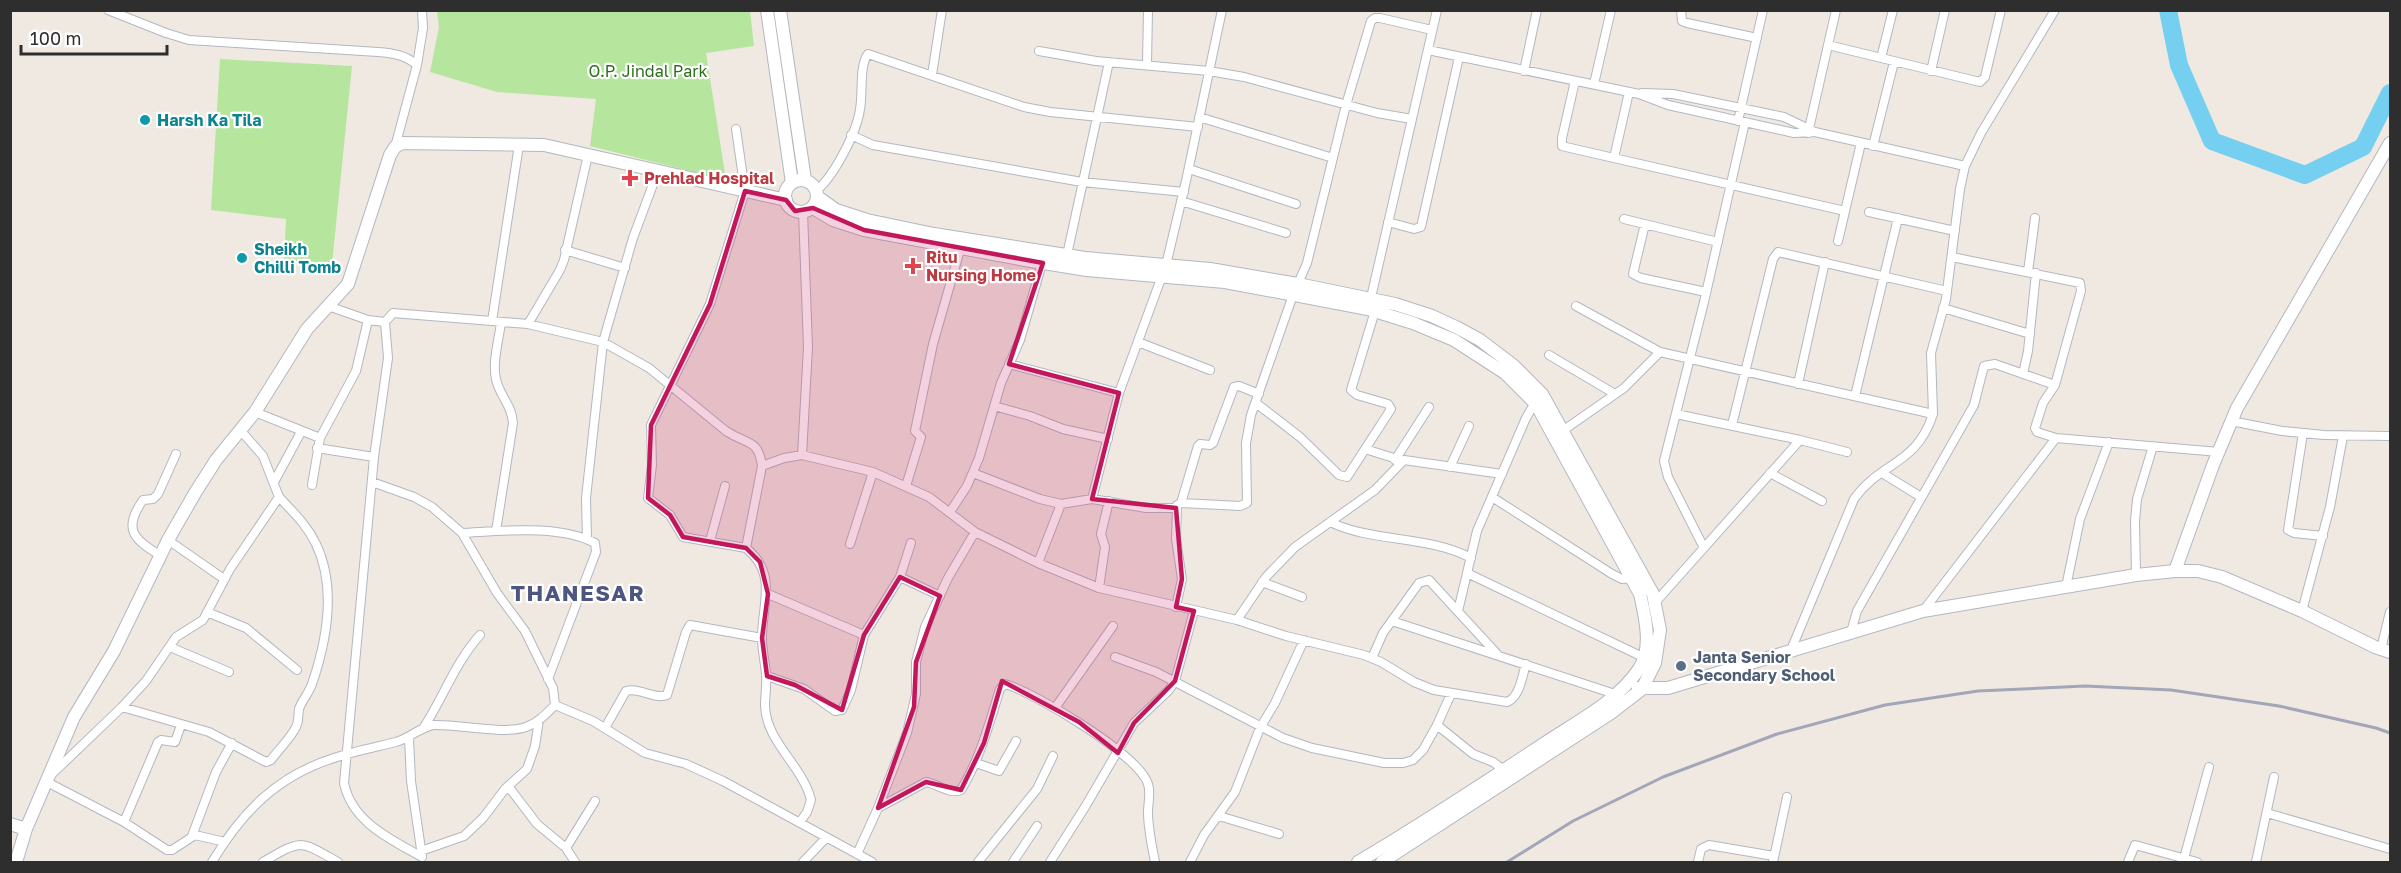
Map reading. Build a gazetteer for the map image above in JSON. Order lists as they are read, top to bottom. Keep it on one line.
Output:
{"districts":["THANESAR"],"parks":["O.P. Jindal Park"],"places":{"other":["Harsh Ka Tila","Sheikh Chilli Tomb","Janta Senior Secondary School"],"health":["Prehlad Hospital","Ritu Nursing Home"]},"scale_bar":"100 m"}
